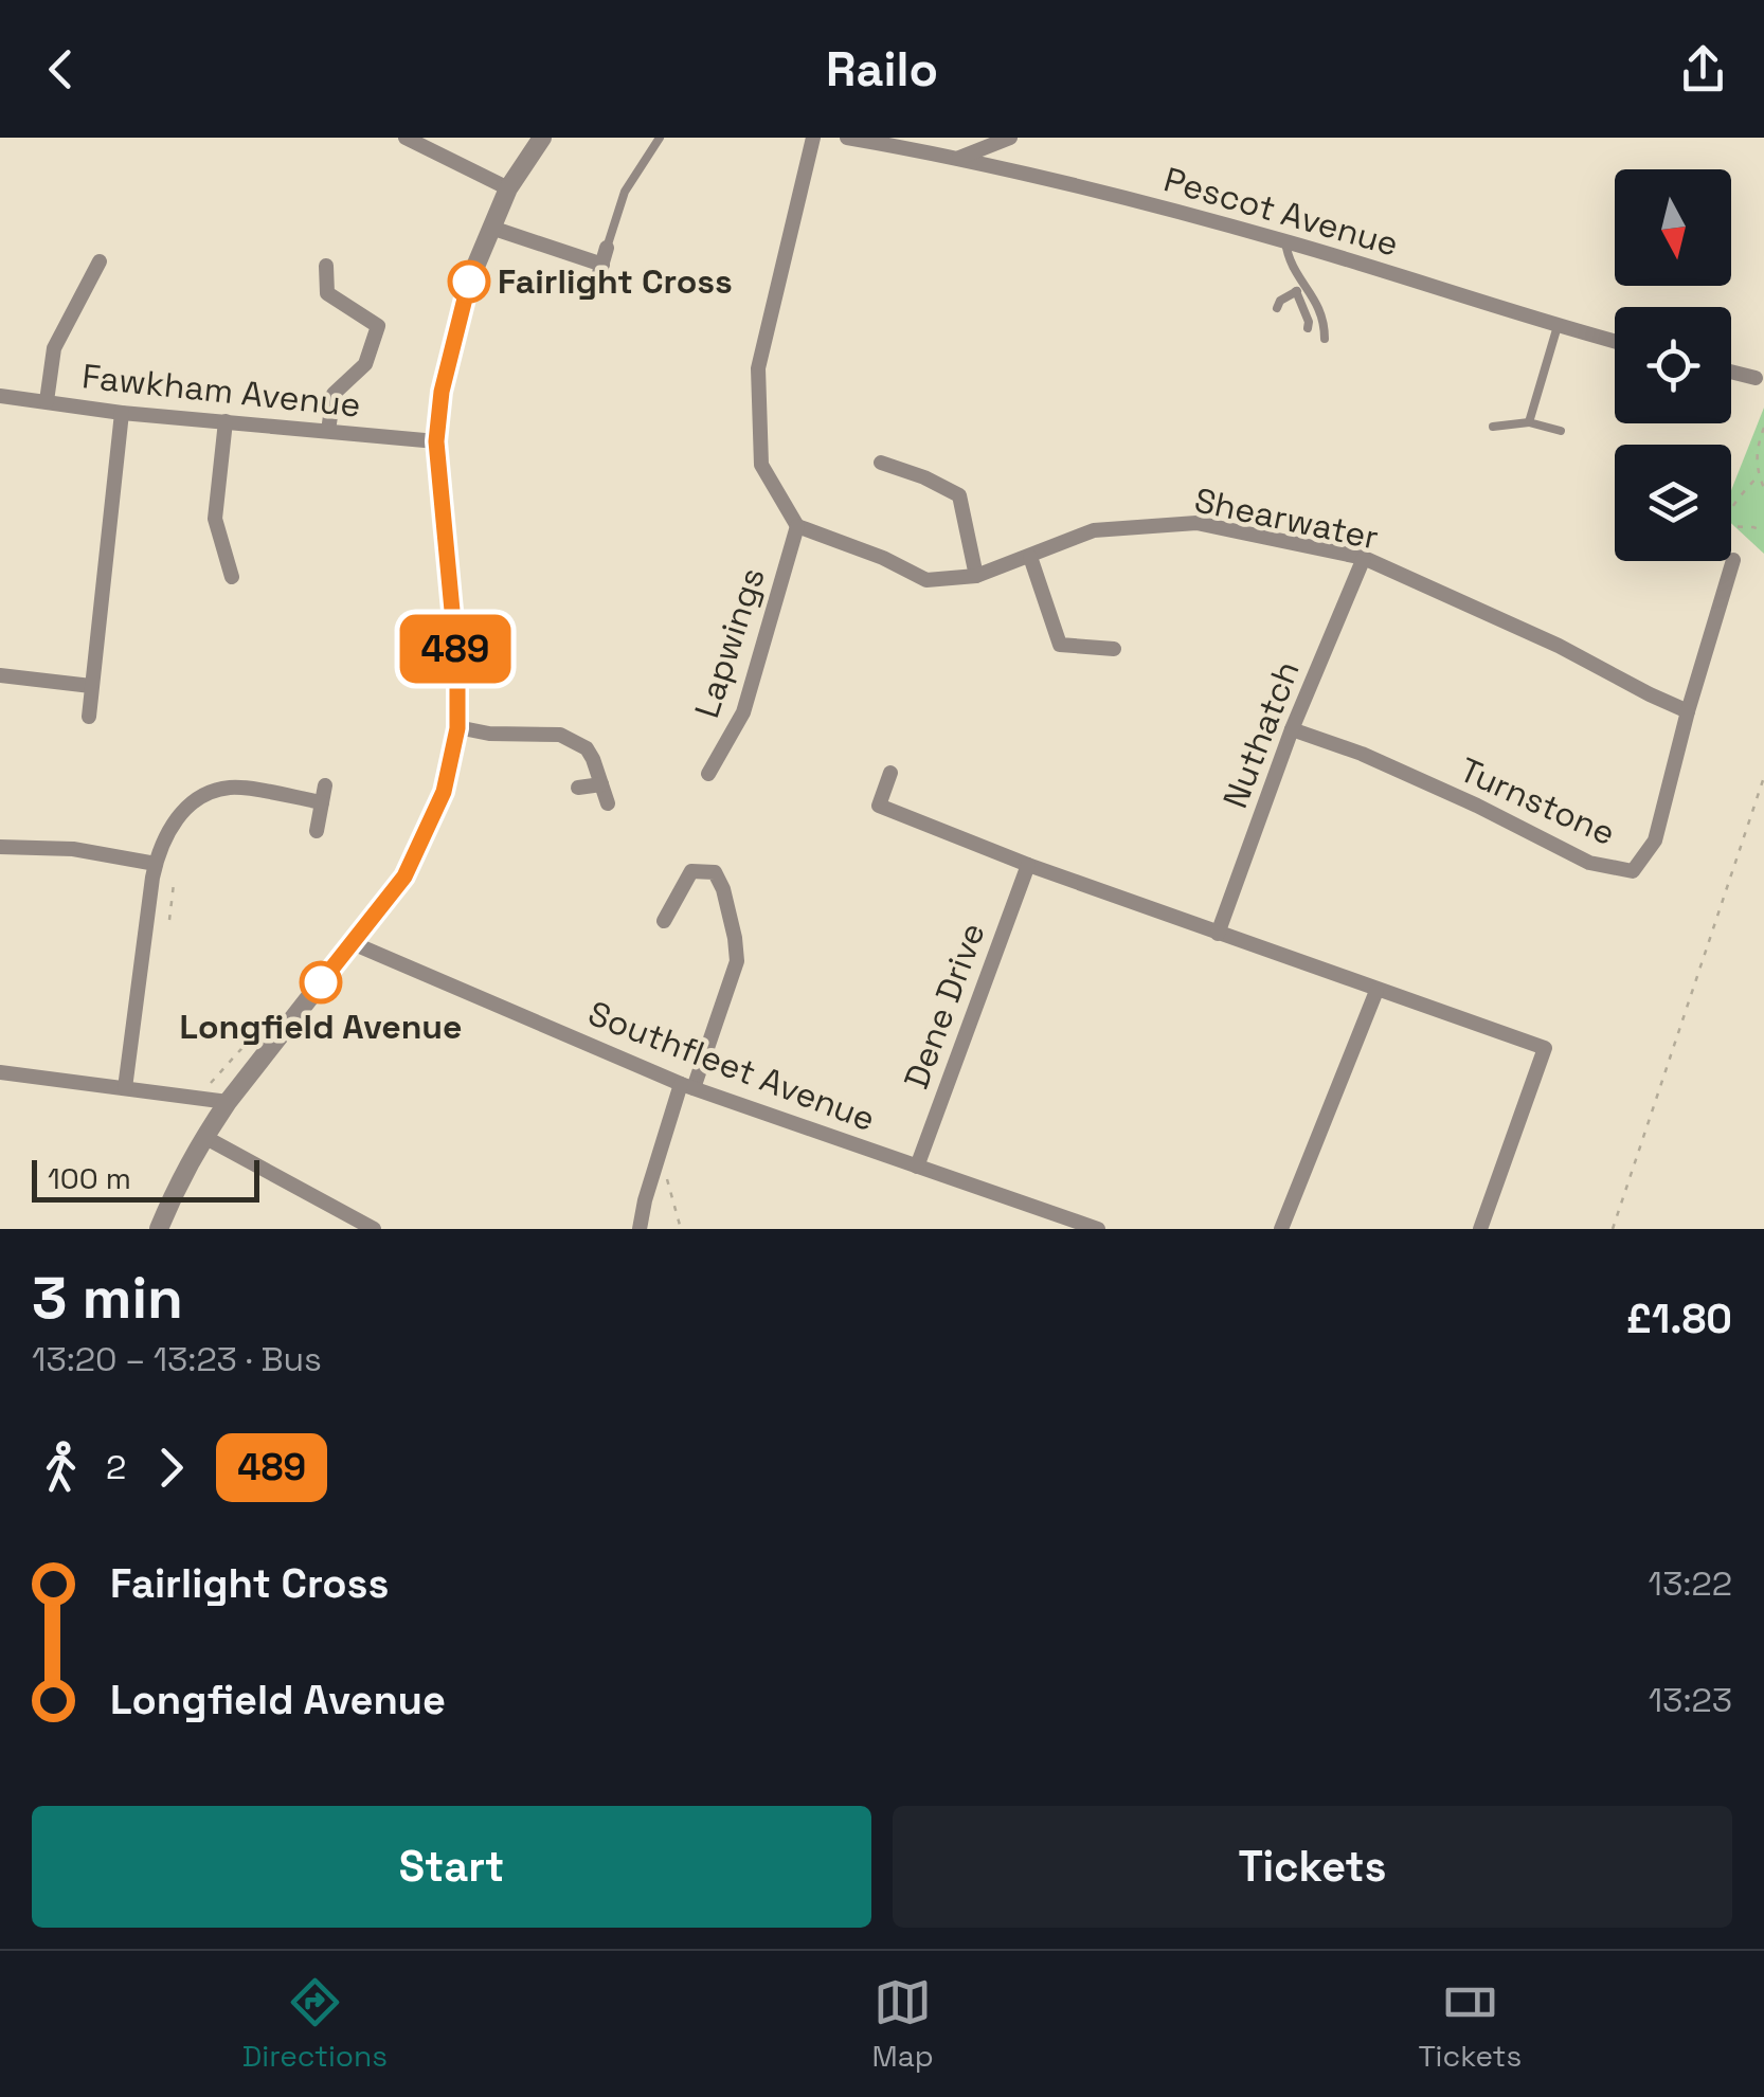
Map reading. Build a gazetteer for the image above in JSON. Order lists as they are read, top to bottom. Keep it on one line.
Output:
{"streets":{"street":["Pescot Avenue","Fawkham Avenue","Shearwater","Lapwings","Nuthatch","Turnstone","Dene Drive","Southfleet Avenue"]},"crossings":[["Shearwater","Lapwings"],["Shearwater","Nuthatch"],["Shearwater","Turnstone"],["Nuthatch","Turnstone"],["Dene Drive","Southfleet Avenue"]],"places":["Fairlight Cross","Longfield Avenue"],"lines":["bus line 489"],"scale_bar":"100 m","north":"bottom","page":{"header":"Railo","on_map":"489","scale":"100 m","heading":["3 min","13:20 – 13:23 · Bus","£1.80"],"legs":["2","489"],"list":[{"name":"Fairlight Cross","value":"13:22"},{"name":"Longfield Avenue","value":"13:23"}],"buttons":["Start","Tickets"],"tabs":["Directions","Map","Tickets"]}}
